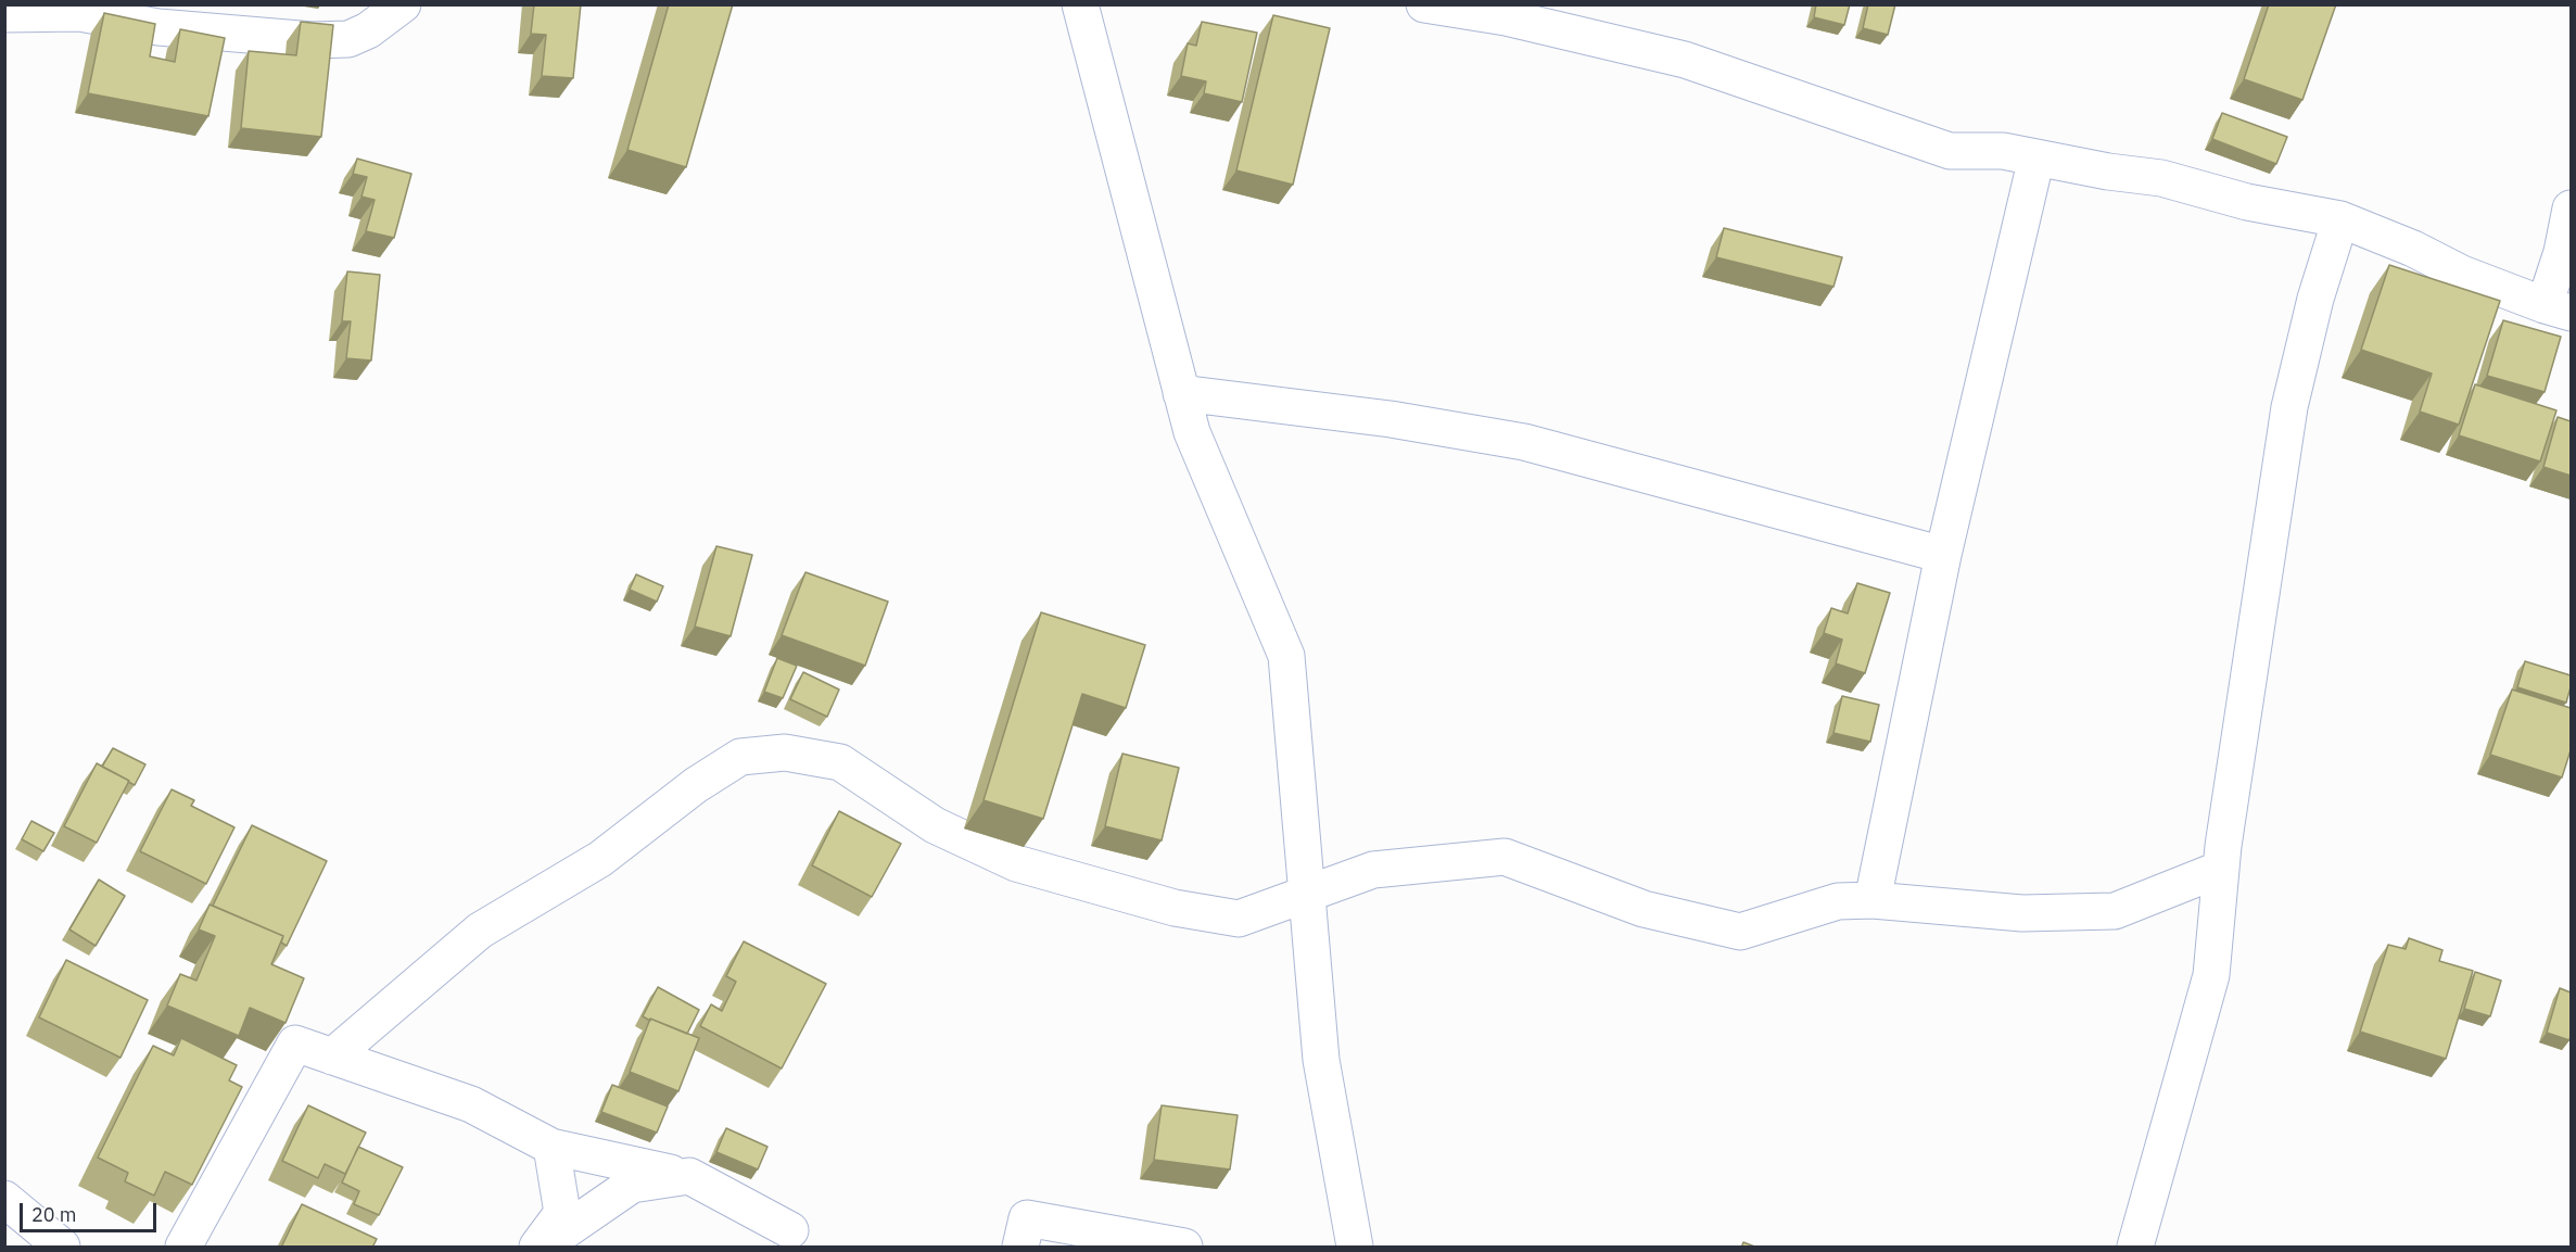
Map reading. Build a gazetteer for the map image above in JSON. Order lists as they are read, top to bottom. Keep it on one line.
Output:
{"scale_bar":"20 m"}
